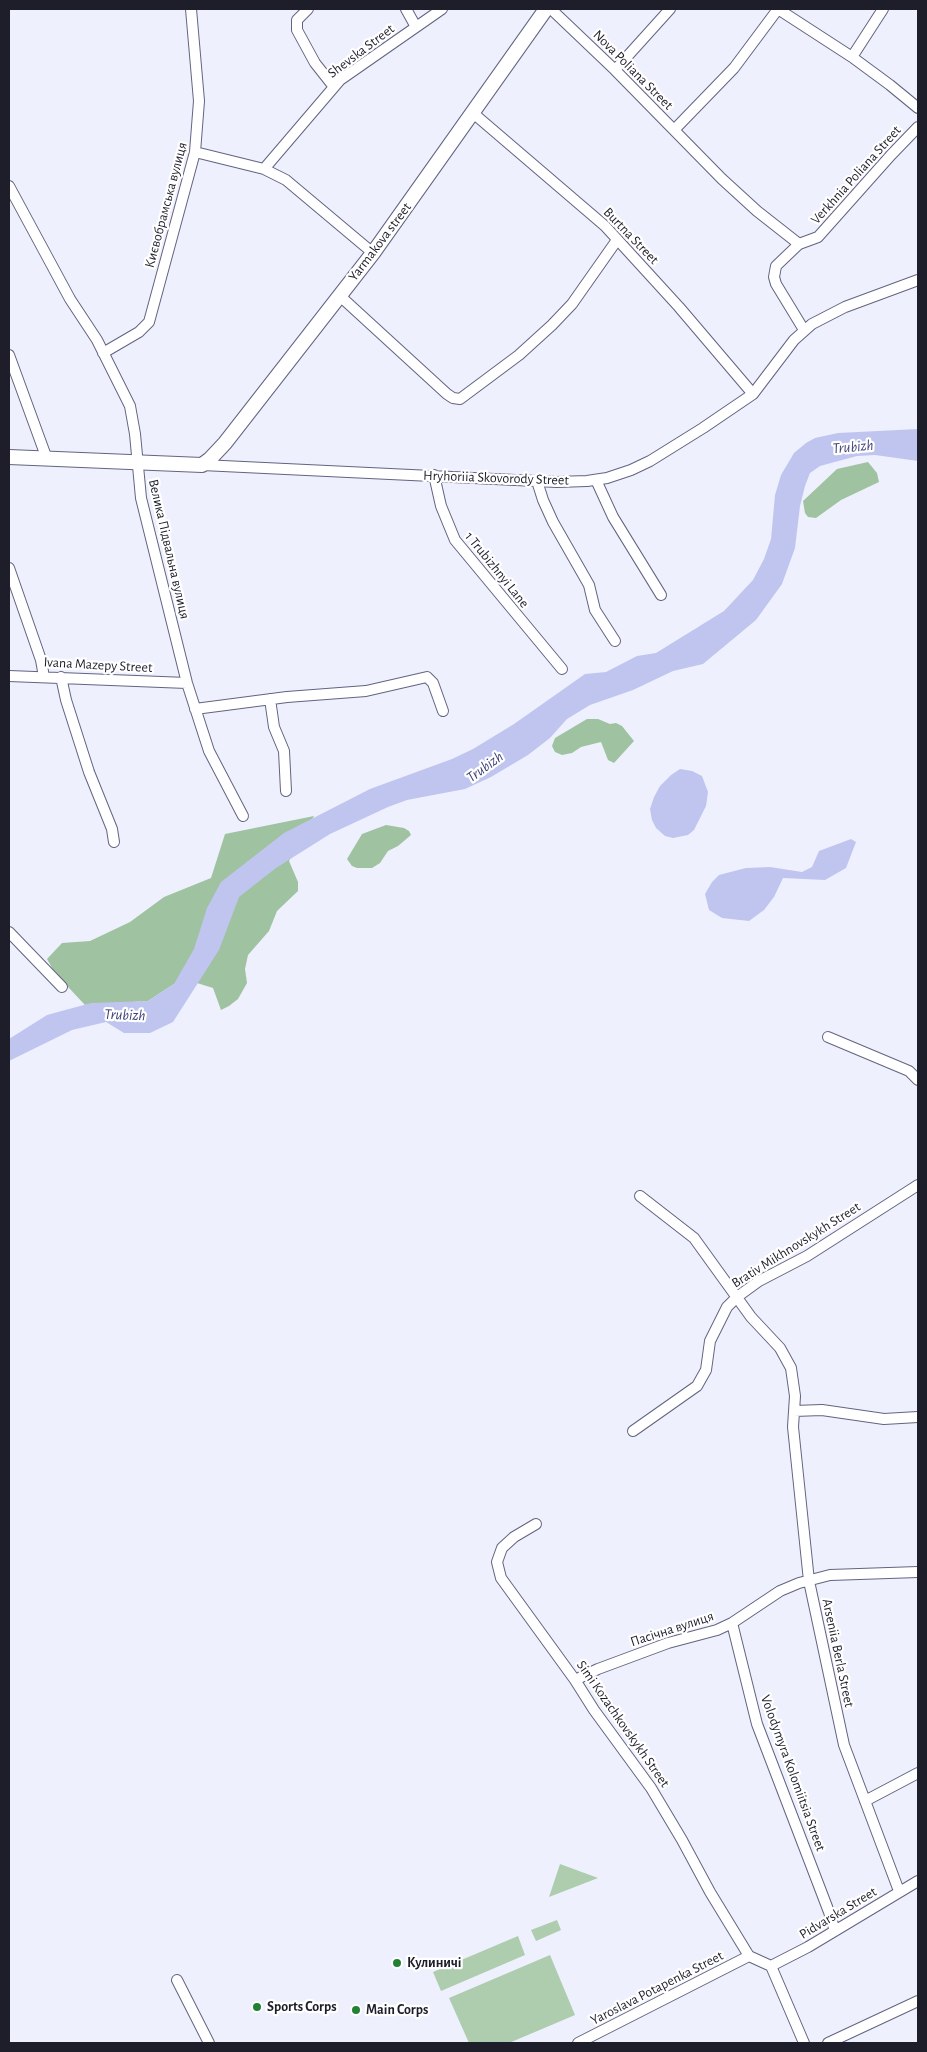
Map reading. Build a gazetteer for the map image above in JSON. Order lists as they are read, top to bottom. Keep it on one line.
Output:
{"streets":{"street":["Shevska Street","Nova Poliana Street","Verkhnia Poliana Street","Києвобрамська вулиця","Burtna Street","Yarmakova street","Hryhoriia Skovorody Street","Велика Підвальна вулиця","1 Trubizhnyi Lane","Ivana Mazepy Street","Brativ Mikhnovskykh Street","Пасічна вулиця","Arseniia Berla Street","Simi Kozachkovskykh Street","Volodymyra Kolomiitsia Street","Pidvarska Street","Yaroslava Potapenka Street"]},"crossings":[["Nova Poliana Street","Verkhnia Poliana Street"],["Verkhnia Poliana Street","Hryhoriia Skovorody Street"],["Києвобрамська вулиця","Велика Підвальна вулиця"],["Burtna Street","Yarmakova street"],["Burtna Street","Hryhoriia Skovorody Street"],["Yarmakova street","Hryhoriia Skovorody Street"],["Hryhoriia Skovorody Street","Велика Підвальна вулиця"],["Hryhoriia Skovorody Street","1 Trubizhnyi Lane"],["Велика Підвальна вулиця","Ivana Mazepy Street"],["Brativ Mikhnovskykh Street","Arseniia Berla Street"],["Пасічна вулиця","Arseniia Berla Street"],["Пасічна вулиця","Simi Kozachkovskykh Street"],["Пасічна вулиця","Volodymyra Kolomiitsia Street"],["Arseniia Berla Street","Pidvarska Street"],["Simi Kozachkovskykh Street","Yaroslava Potapenka Street"],["Volodymyra Kolomiitsia Street","Pidvarska Street"]],"water":["Trubizh"],"places":["Кулиничі","Sports Corps","Main Corps"]}
